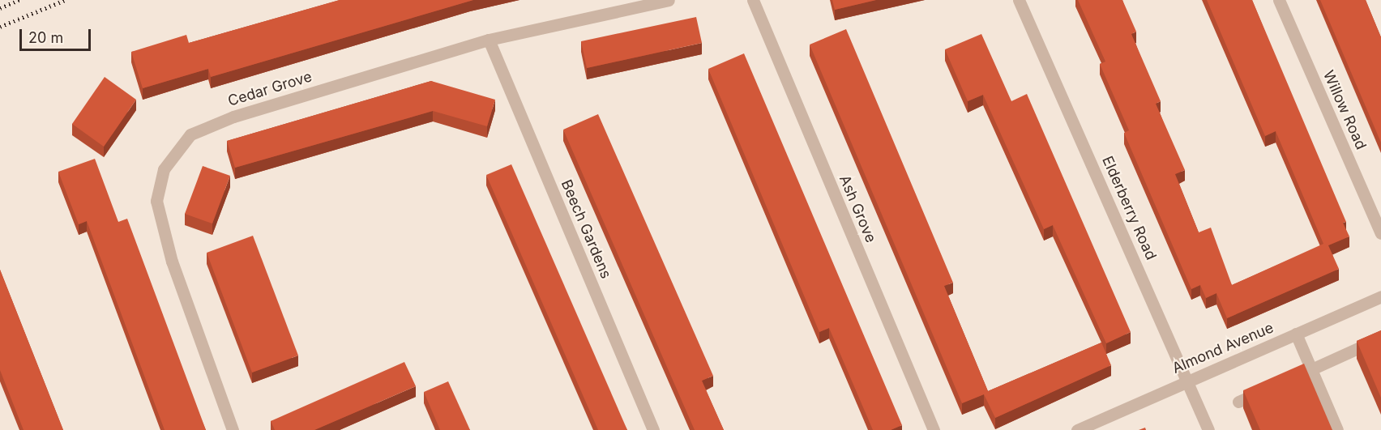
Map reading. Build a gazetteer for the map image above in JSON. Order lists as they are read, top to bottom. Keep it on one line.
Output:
{"streets":{"street":["Cedar Grove","Willow Road","Elderberry Road","Ash Grove","Beech Gardens","Almond Avenue"]},"crossings":[["Cedar Grove","Beech Gardens"],["Elderberry Road","Almond Avenue"]],"scale_bar":"20 m"}
